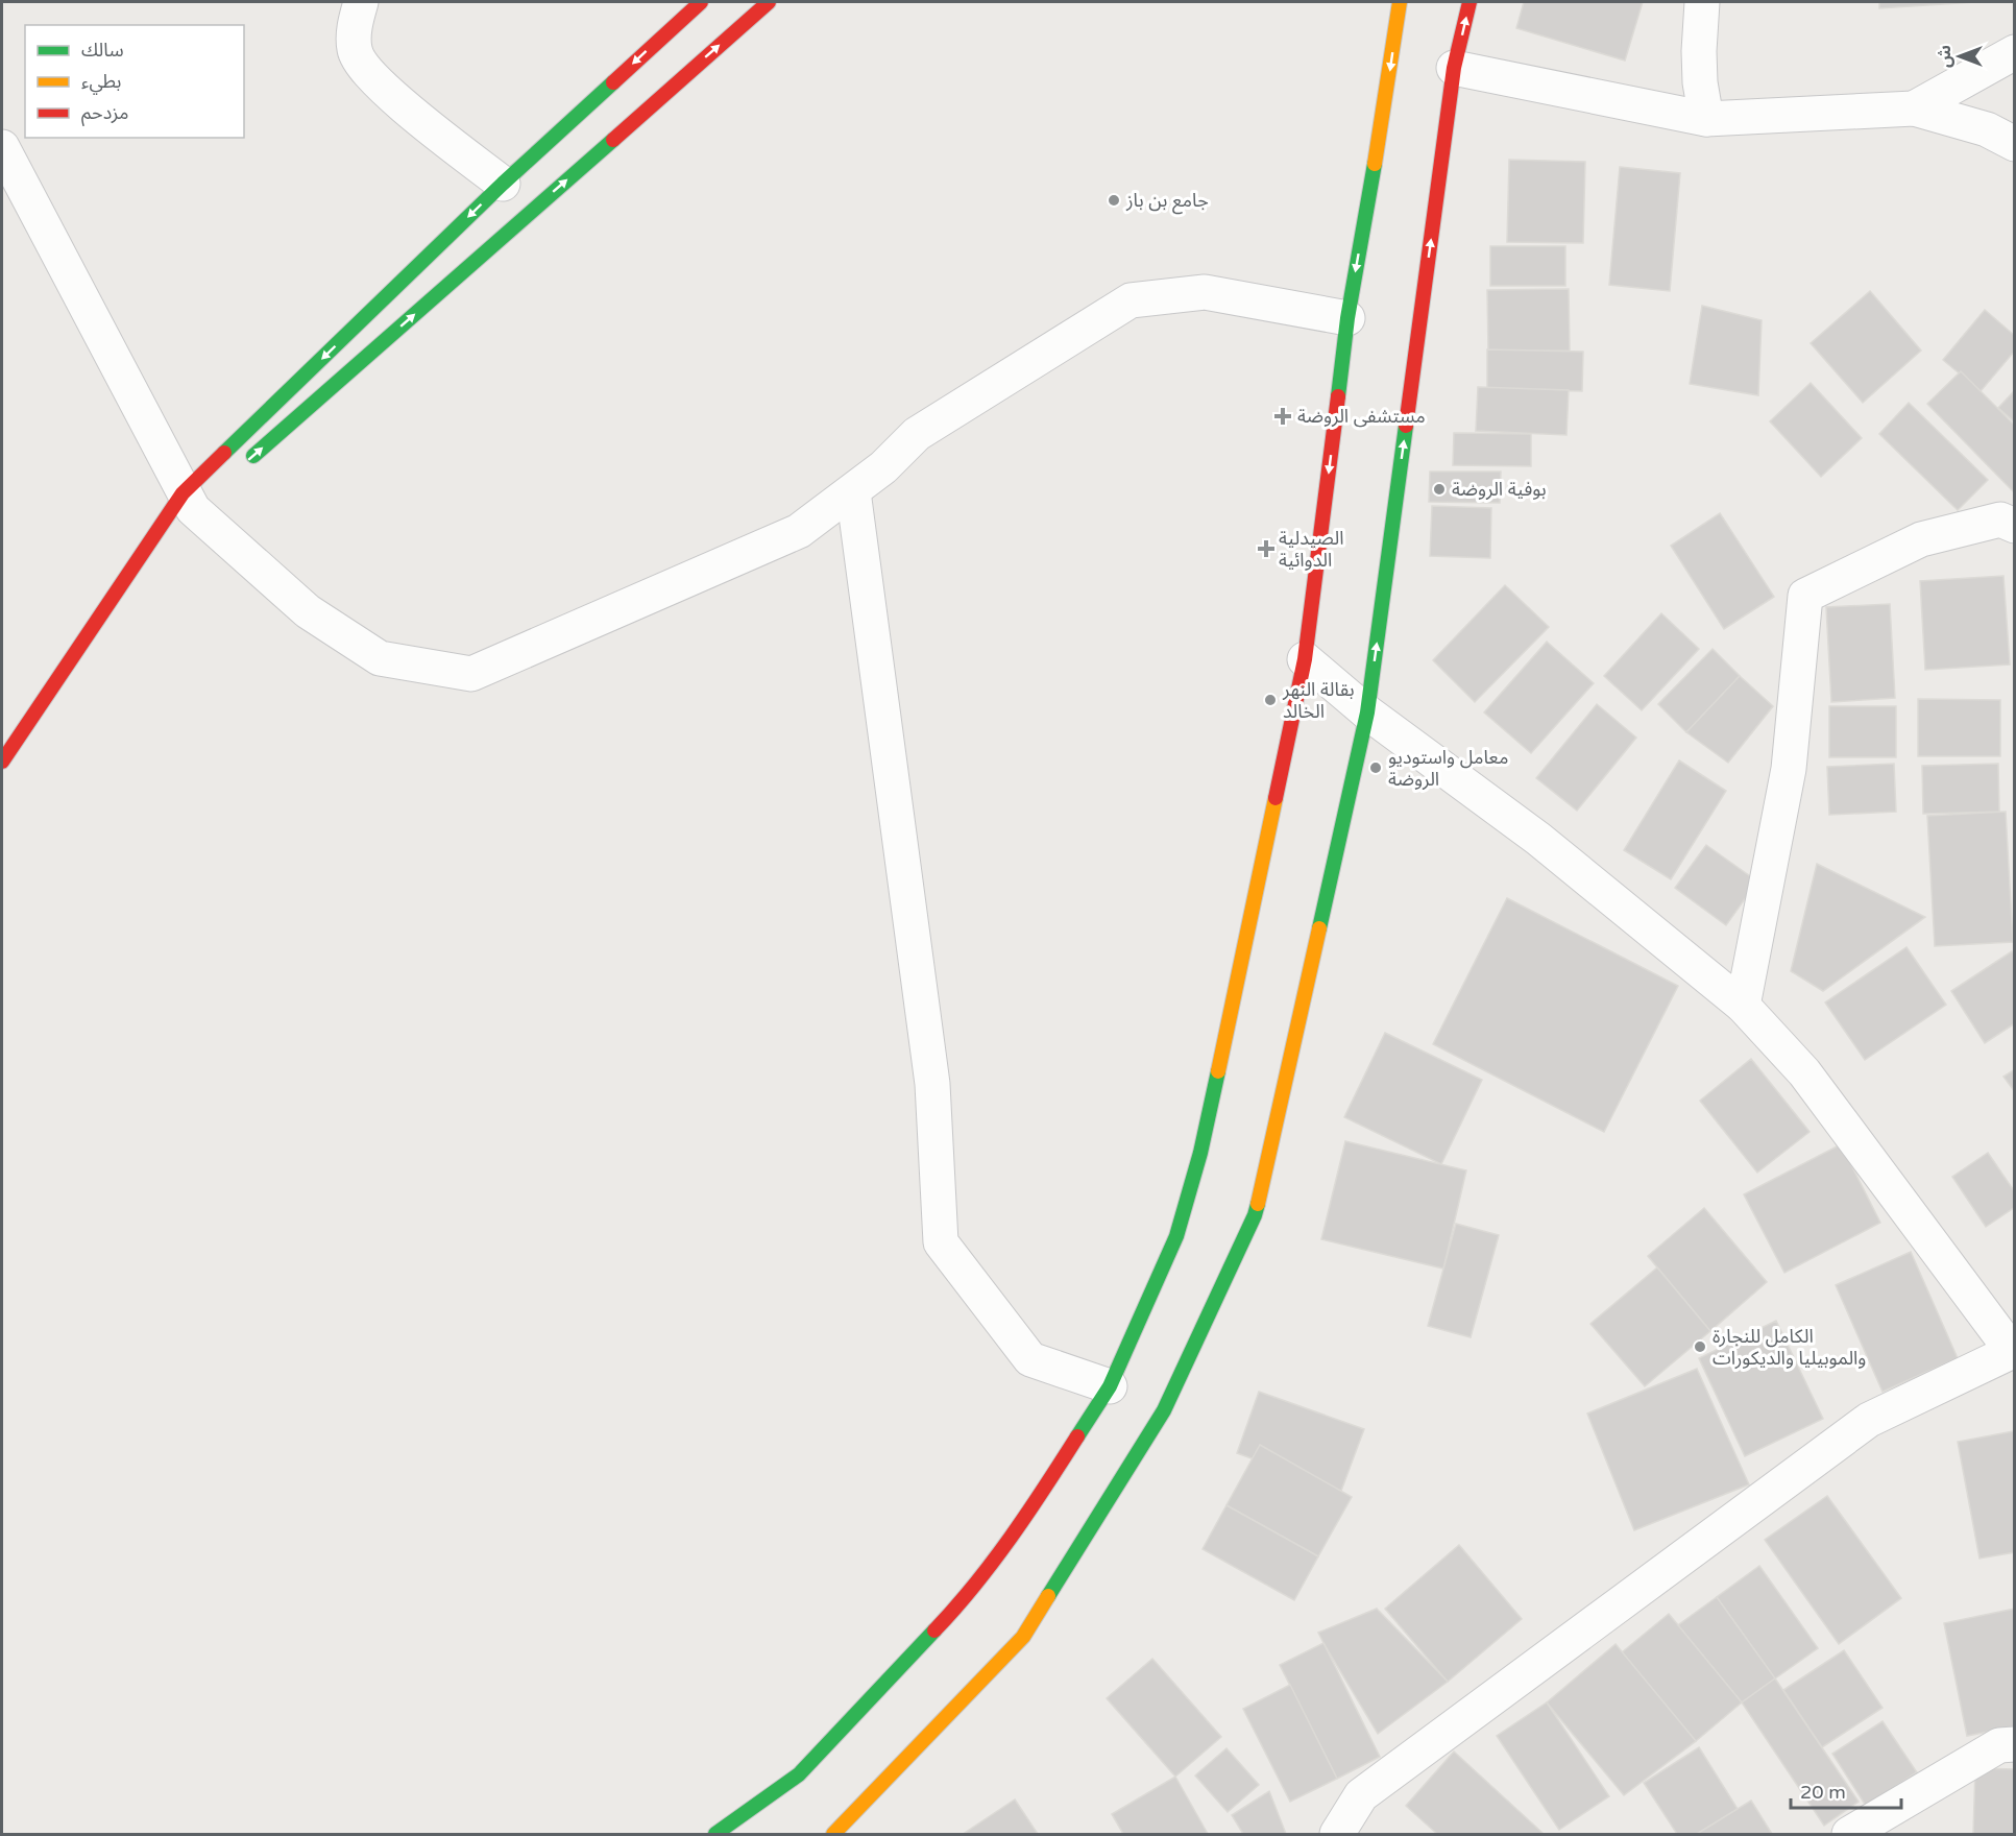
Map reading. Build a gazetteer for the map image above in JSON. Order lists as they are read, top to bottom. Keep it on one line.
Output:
{"places":{"other":["جامع بن باز","بوفية الروضة","بقالة النهر الخالد","معامل واستوديو الروضة","الكامل للنجارة والموبيليا والديكورات"],"health":["مستشفى الروضة","الصيدلية الدوائية"]},"legend":["سالك","بطيء","مزدحم"],"scale_bar":"20 m","north":"left"}
